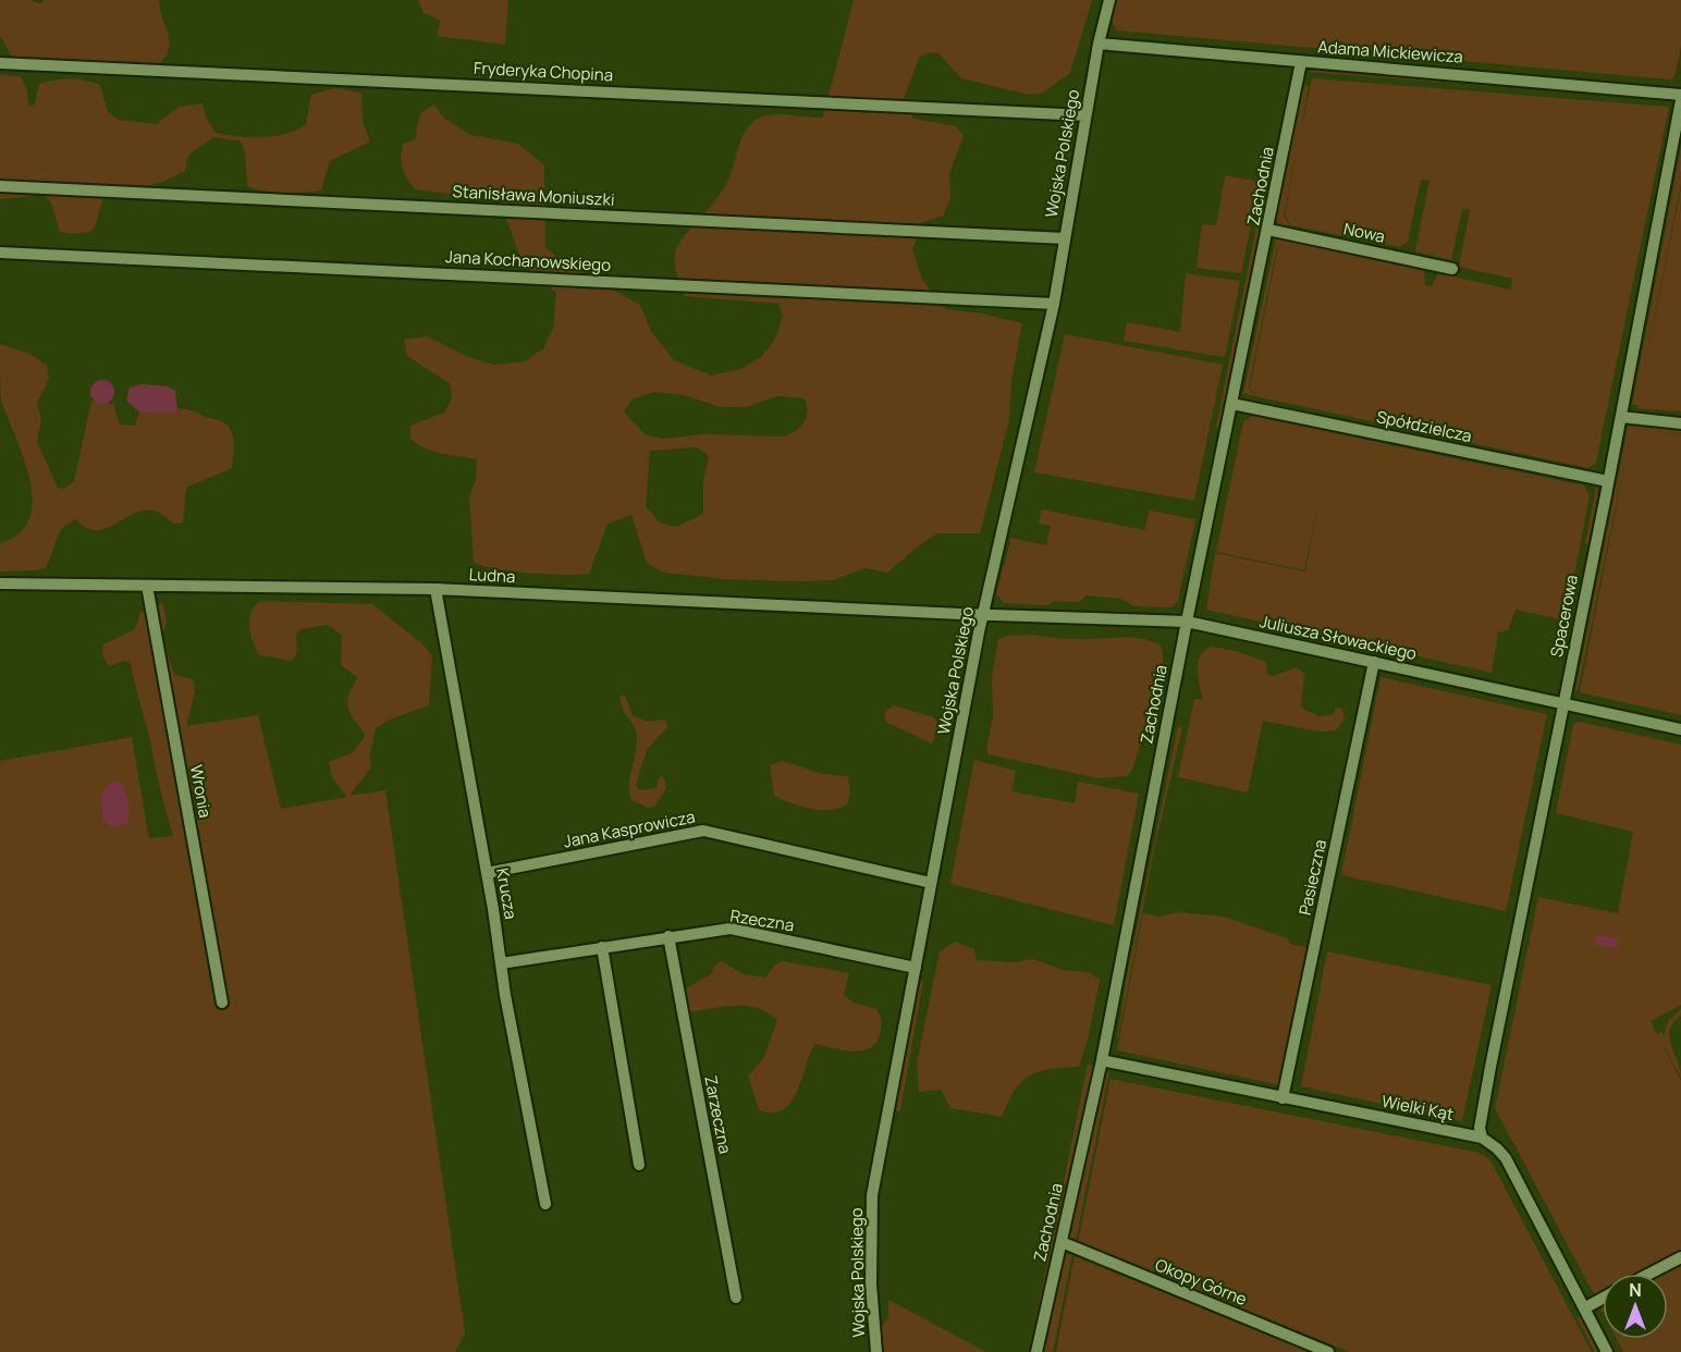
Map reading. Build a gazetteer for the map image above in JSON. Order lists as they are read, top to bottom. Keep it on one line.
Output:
{"streets":{"street":["Adama Mickiewicza","Fryderyka Chopina","Wojska Polskiego","Zachodnia","Stanisława Moniuszki","Nowa","Jana Kochanowskiego","Spółdzielcza","Ludna","Spacerowa","Juliusza Słowackiego","Wronia","Jana Kasprowicza","Pasieczna","Krucza","Rzeczna","Wielki Kąt","Zarzeczna","Okopy Górne"]},"crossings":[["Adama Mickiewicza","Wojska Polskiego"],["Adama Mickiewicza","Zachodnia"],["Fryderyka Chopina","Wojska Polskiego"],["Wojska Polskiego","Stanisława Moniuszki"],["Wojska Polskiego","Jana Kochanowskiego"],["Wojska Polskiego","Ludna"],["Wojska Polskiego","Juliusza Słowackiego"],["Wojska Polskiego","Jana Kasprowicza"],["Wojska Polskiego","Rzeczna"],["Zachodnia","Nowa"],["Zachodnia","Spółdzielcza"],["Zachodnia","Juliusza Słowackiego"],["Zachodnia","Wielki Kąt"],["Zachodnia","Okopy Górne"],["Spółdzielcza","Spacerowa"],["Ludna","Juliusza Słowackiego"],["Ludna","Wronia"],["Ludna","Krucza"],["Spacerowa","Juliusza Słowackiego"],["Spacerowa","Wielki Kąt"],["Juliusza Słowackiego","Pasieczna"],["Jana Kasprowicza","Krucza"],["Pasieczna","Wielki Kąt"],["Krucza","Rzeczna"],["Rzeczna","Zarzeczna"]],"north":"top"}
